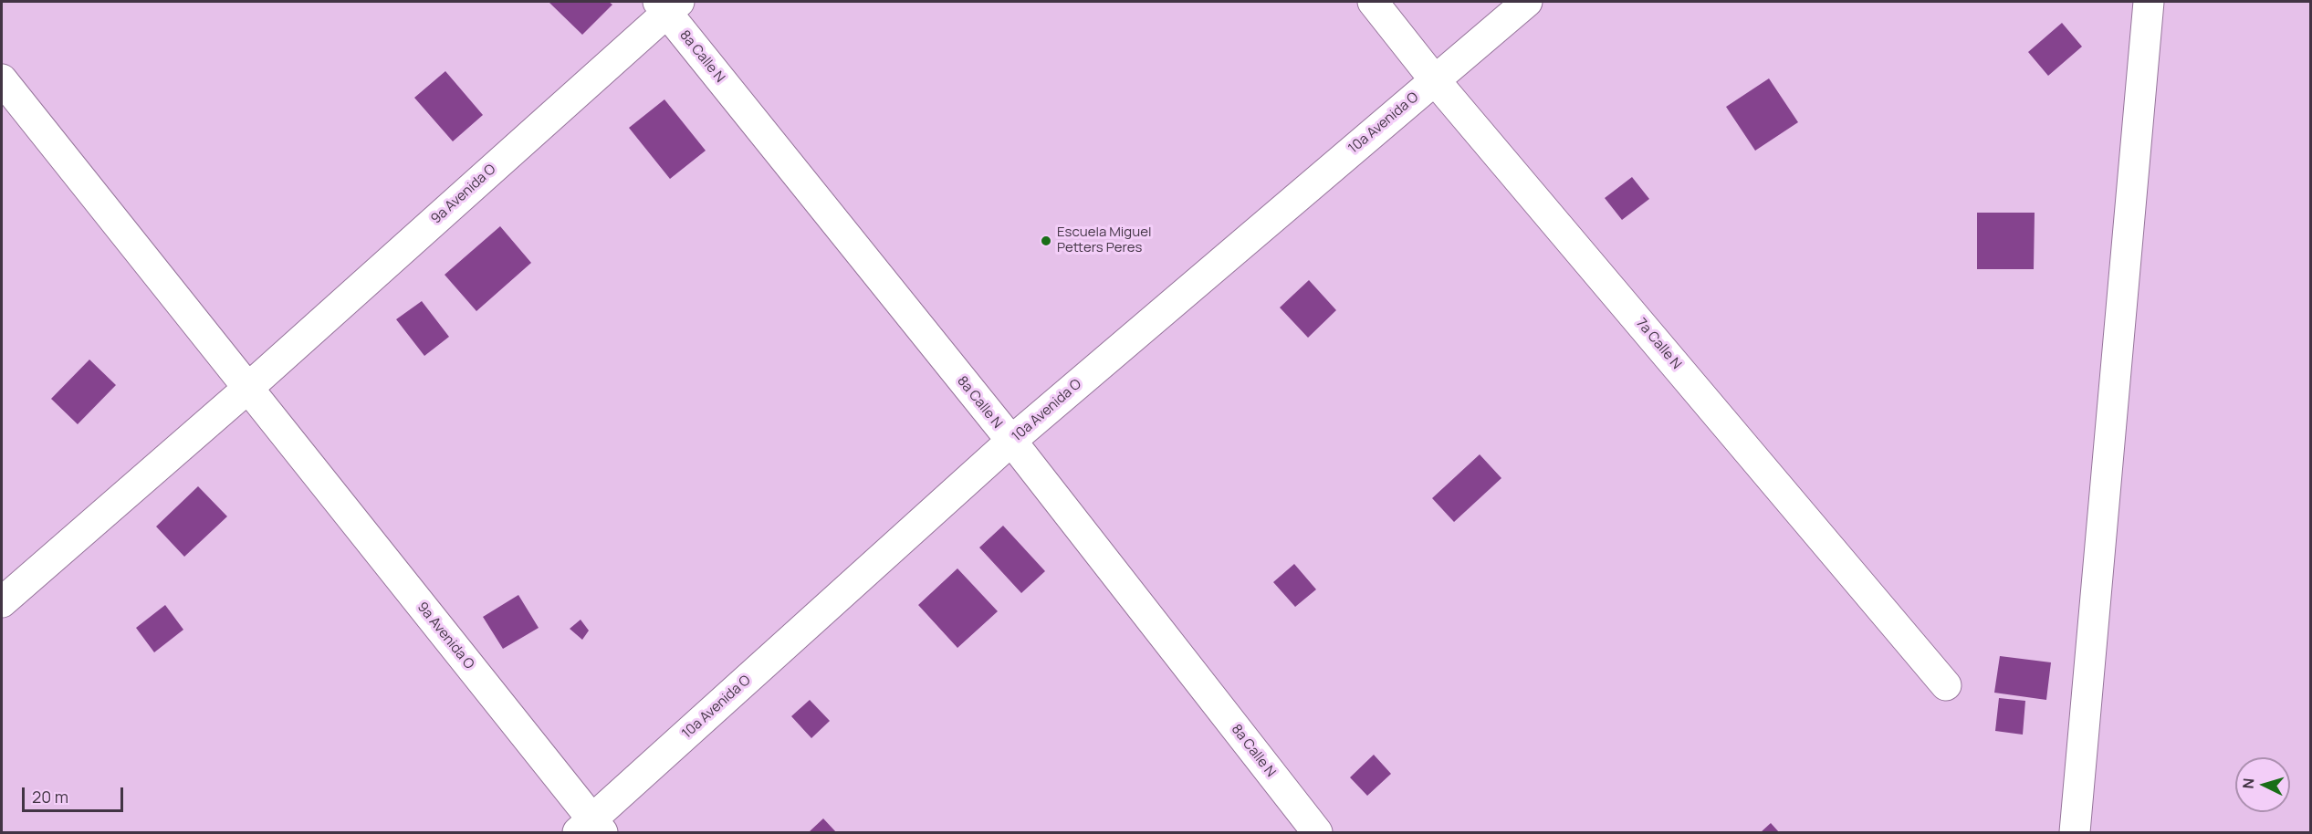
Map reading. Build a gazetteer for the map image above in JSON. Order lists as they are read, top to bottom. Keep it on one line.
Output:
{"streets":{"street":["8a Calle N","10a Avenida O","9a Avenida O","7a Calle N"]},"crossings":[["8a Calle N","10a Avenida O"],["8a Calle N","9a Avenida O"],["10a Avenida O","9a Avenida O"],["10a Avenida O","7a Calle N"]],"places":["Escuela Miguel Petters Peres"],"scale_bar":"20 m","north":"left"}
